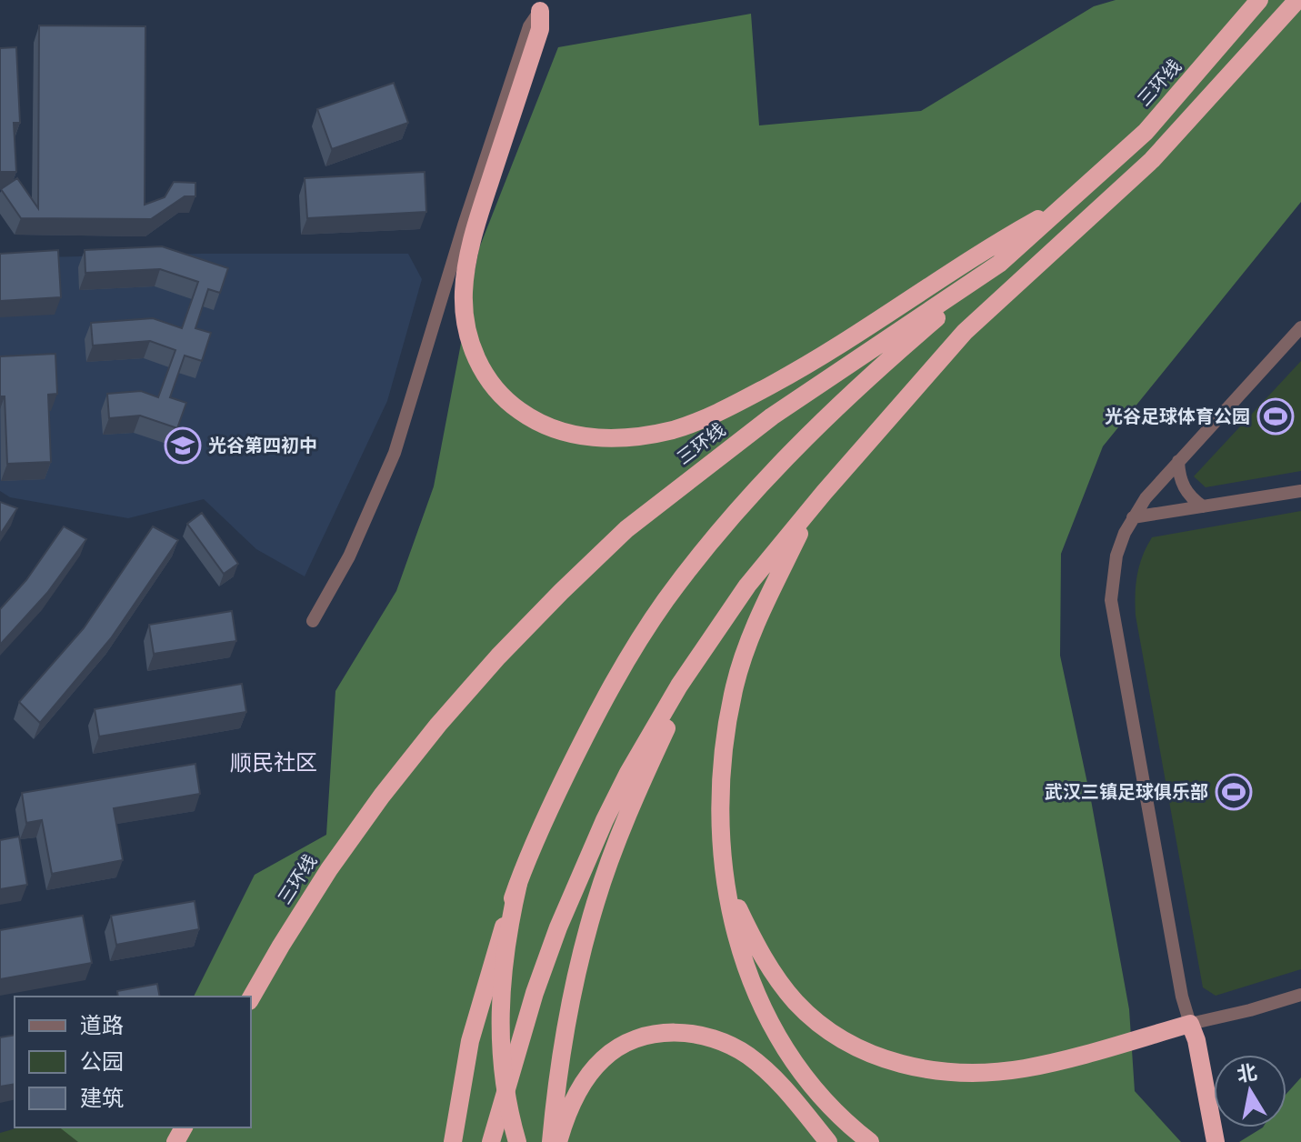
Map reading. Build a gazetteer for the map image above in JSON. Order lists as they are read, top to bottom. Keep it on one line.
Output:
{"streets":{"highway":["三环线"]},"districts":["顺民社区"],"places":{"sports":["光谷足球体育公园","武汉三镇足球俱乐部"],"school or university":["光谷第四初中"]},"legend":["道路","公园","建筑"],"north":"top"}
